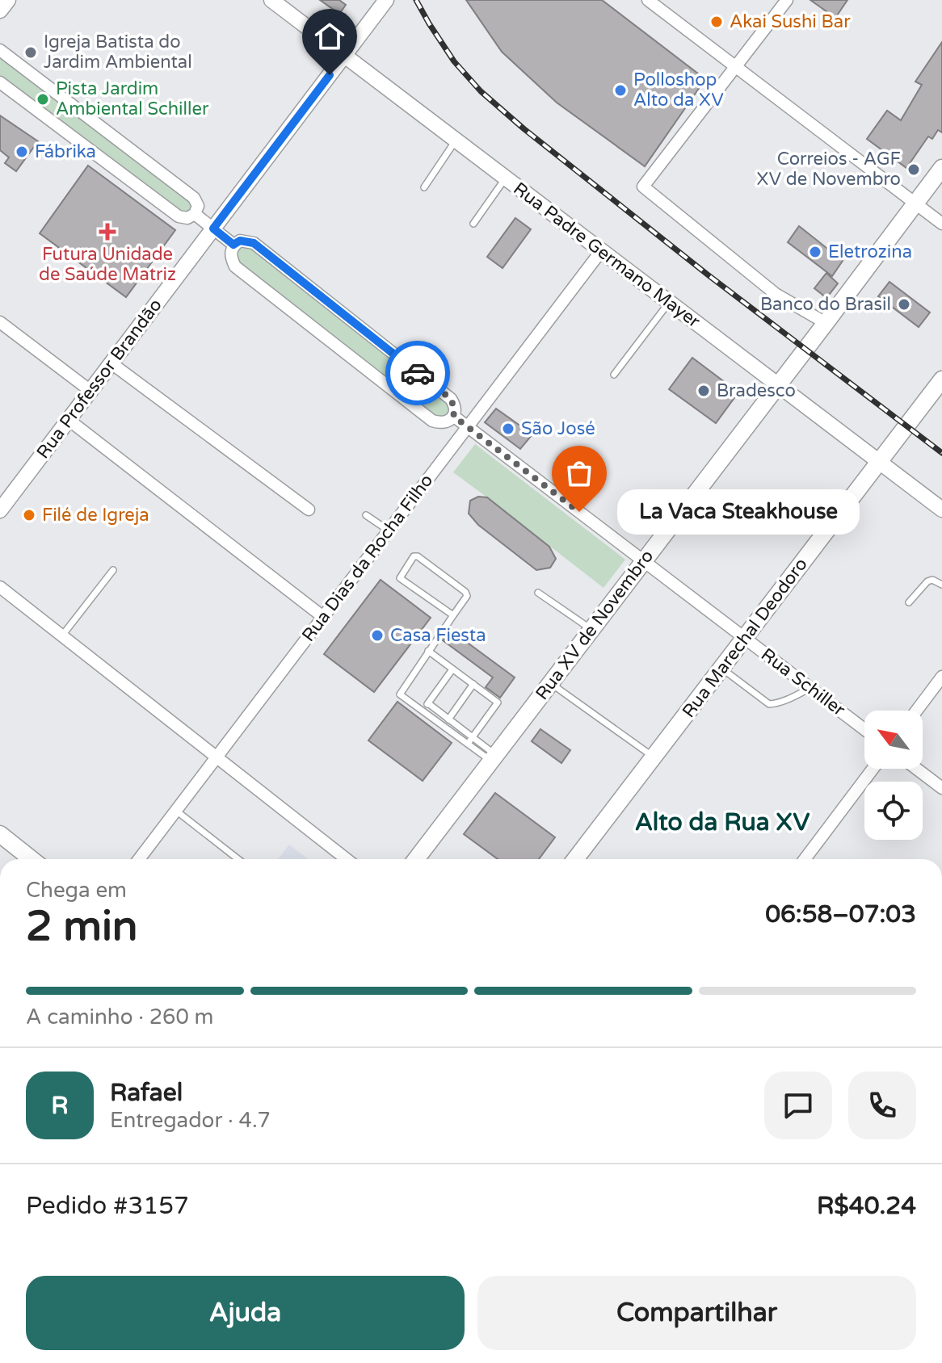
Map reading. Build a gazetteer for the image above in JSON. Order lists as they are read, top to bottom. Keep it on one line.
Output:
{"streets":{"main road":["Rua XV de Novembro","Rua Marechal Deodoro"],"street":["Rua Padre Germano Mayer","Rua Professor Brandão","Rua Dias da Rocha Filho","Rua Schiller"]},"crossings":[["Rua Padre Germano Mayer","Rua Professor Brandão"],["Rua Padre Germano Mayer","Rua Dias da Rocha Filho"],["Rua Padre Germano Mayer","Rua XV de Novembro"],["Rua Padre Germano Mayer","Rua Marechal Deodoro"],["Rua Professor Brandão","Rua Schiller"],["Rua Dias da Rocha Filho","Rua Schiller"],["Rua XV de Novembro","Rua Schiller"],["Rua Marechal Deodoro","Rua Schiller"]],"districts":["Alto da Rua XV"],"places":{"other":["Akai Sushi Bar","Igreja Batista do Jardim Ambiental","Polloshop Alto da XV","Pista Jardim Ambiental Schiller","Fábrika","Correios - AGF XV de Novembro","Eletrozina","Banco do Brasil","Bradesco","São José","La Vaca Steakhouse","Filé de Igreja","Casa Fiesta"],"health":["Futura Unidade de Saúde Matriz"]},"north":"top left","page":{"bubble":"La Vaca Steakhouse","heading":["2 min","Chega em","06:58–07:03"],"panel":["Rafael","Entregador · 4.7","Pedido #3157","R$40.24"],"bar":"A caminho · 260 m","round":"R","buttons":["Ajuda","Compartilhar"]}}
